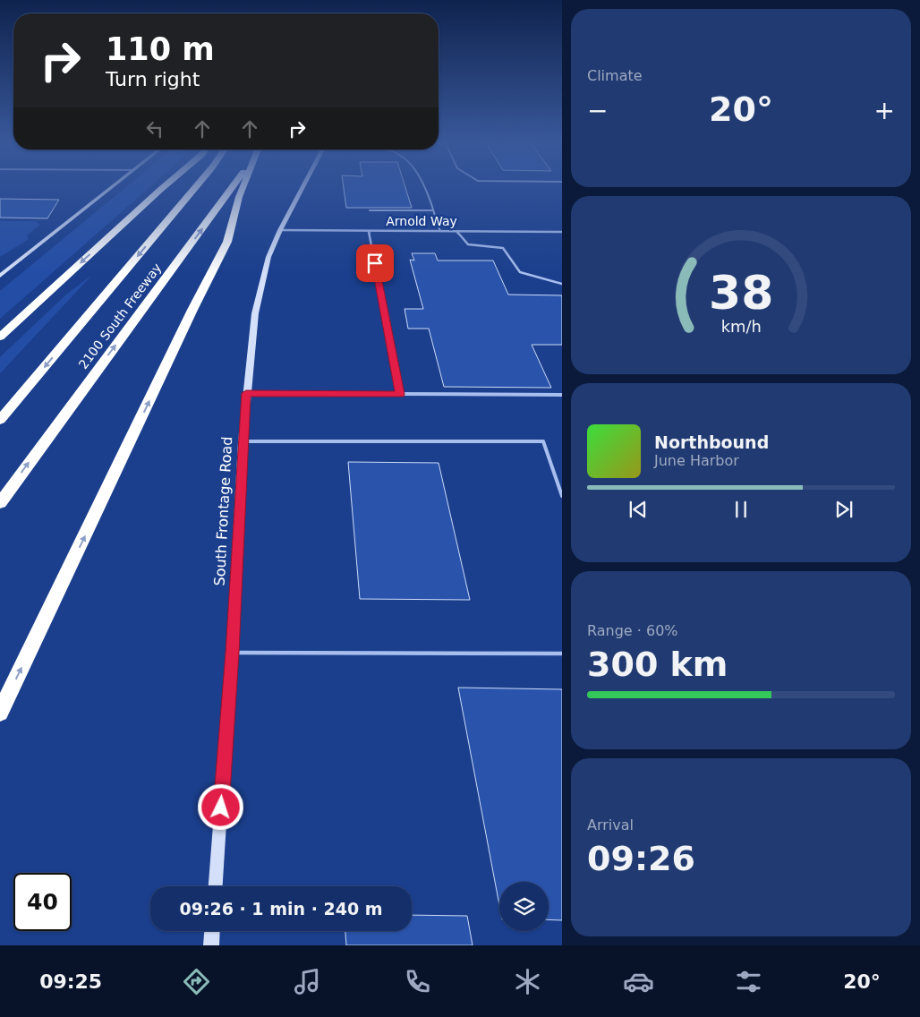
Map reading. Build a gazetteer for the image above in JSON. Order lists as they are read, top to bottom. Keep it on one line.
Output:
{"streets":{"highway":["2100 South Freeway"],"street":["Arnold Way","South Frontage Road"]},"crossings":[["Arnold Way","South Frontage Road"]],"page":{"tile":["Climate",["Range · 60%","300 km"],["Arrival","09:26"]],"turn":["110 m","Turn right"],"heat":["−","20°","+"],"song":["Northbound","June Harbor"],"limit":"40","trip":"09:26 · 1 min · 240 m","tabs":["09:25","20°"],"gauge":["38","km/h"]}}
